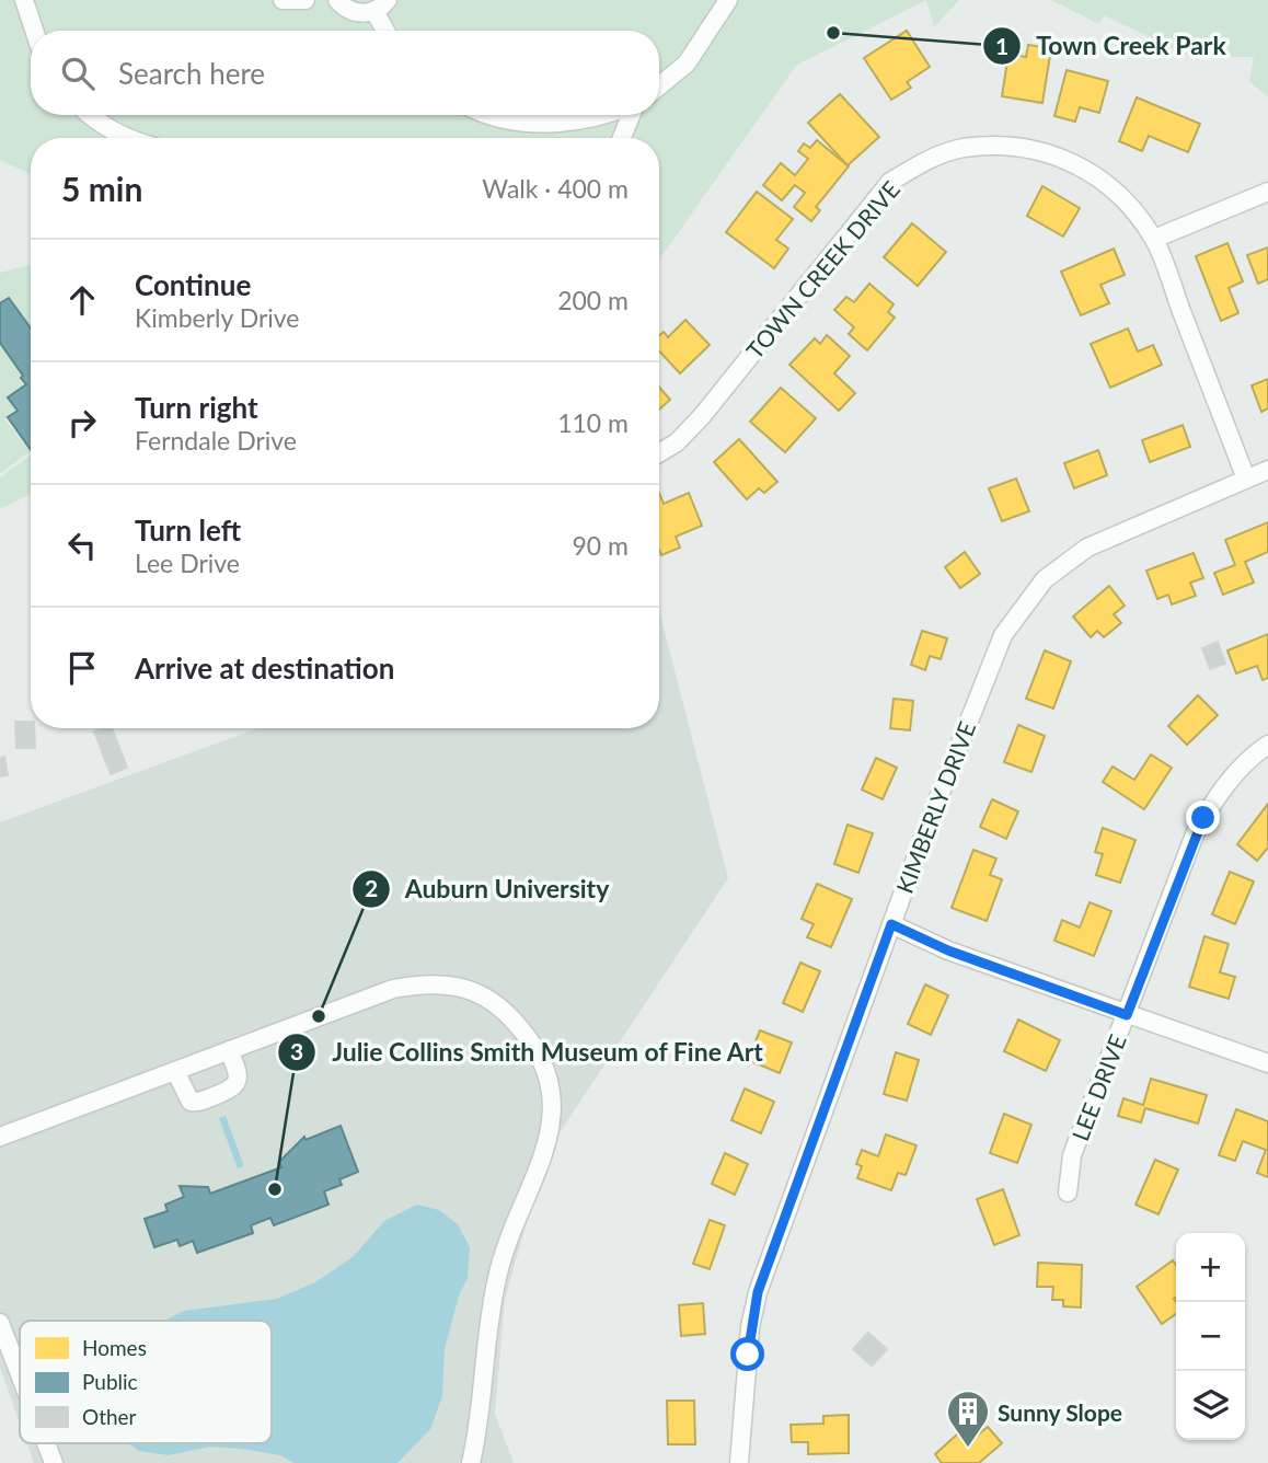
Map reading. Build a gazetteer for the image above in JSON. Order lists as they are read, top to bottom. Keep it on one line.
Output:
{"streets":{"street":["TOWN CREEK DRIVE","KIMBERLY DRIVE","LEE DRIVE"]},"crossings":[["TOWN CREEK DRIVE","KIMBERLY DRIVE"]],"places":{"other":["Town Creek Park","Auburn University","Julie Collins Smith Museum of Fine Art"],"building":["Sunny Slope"]},"legend":["Homes","Public","Other"],"page":{"search":"Search here","heading":["5 min","Walk · 400 m"],"list":[["Continue","Kimberly Drive","200 m"],["Turn right","Ferndale Drive","110 m"],["Turn left","Lee Drive","90 m"],"Arrive at destination"],"map_buttons":["+","−"]}}
